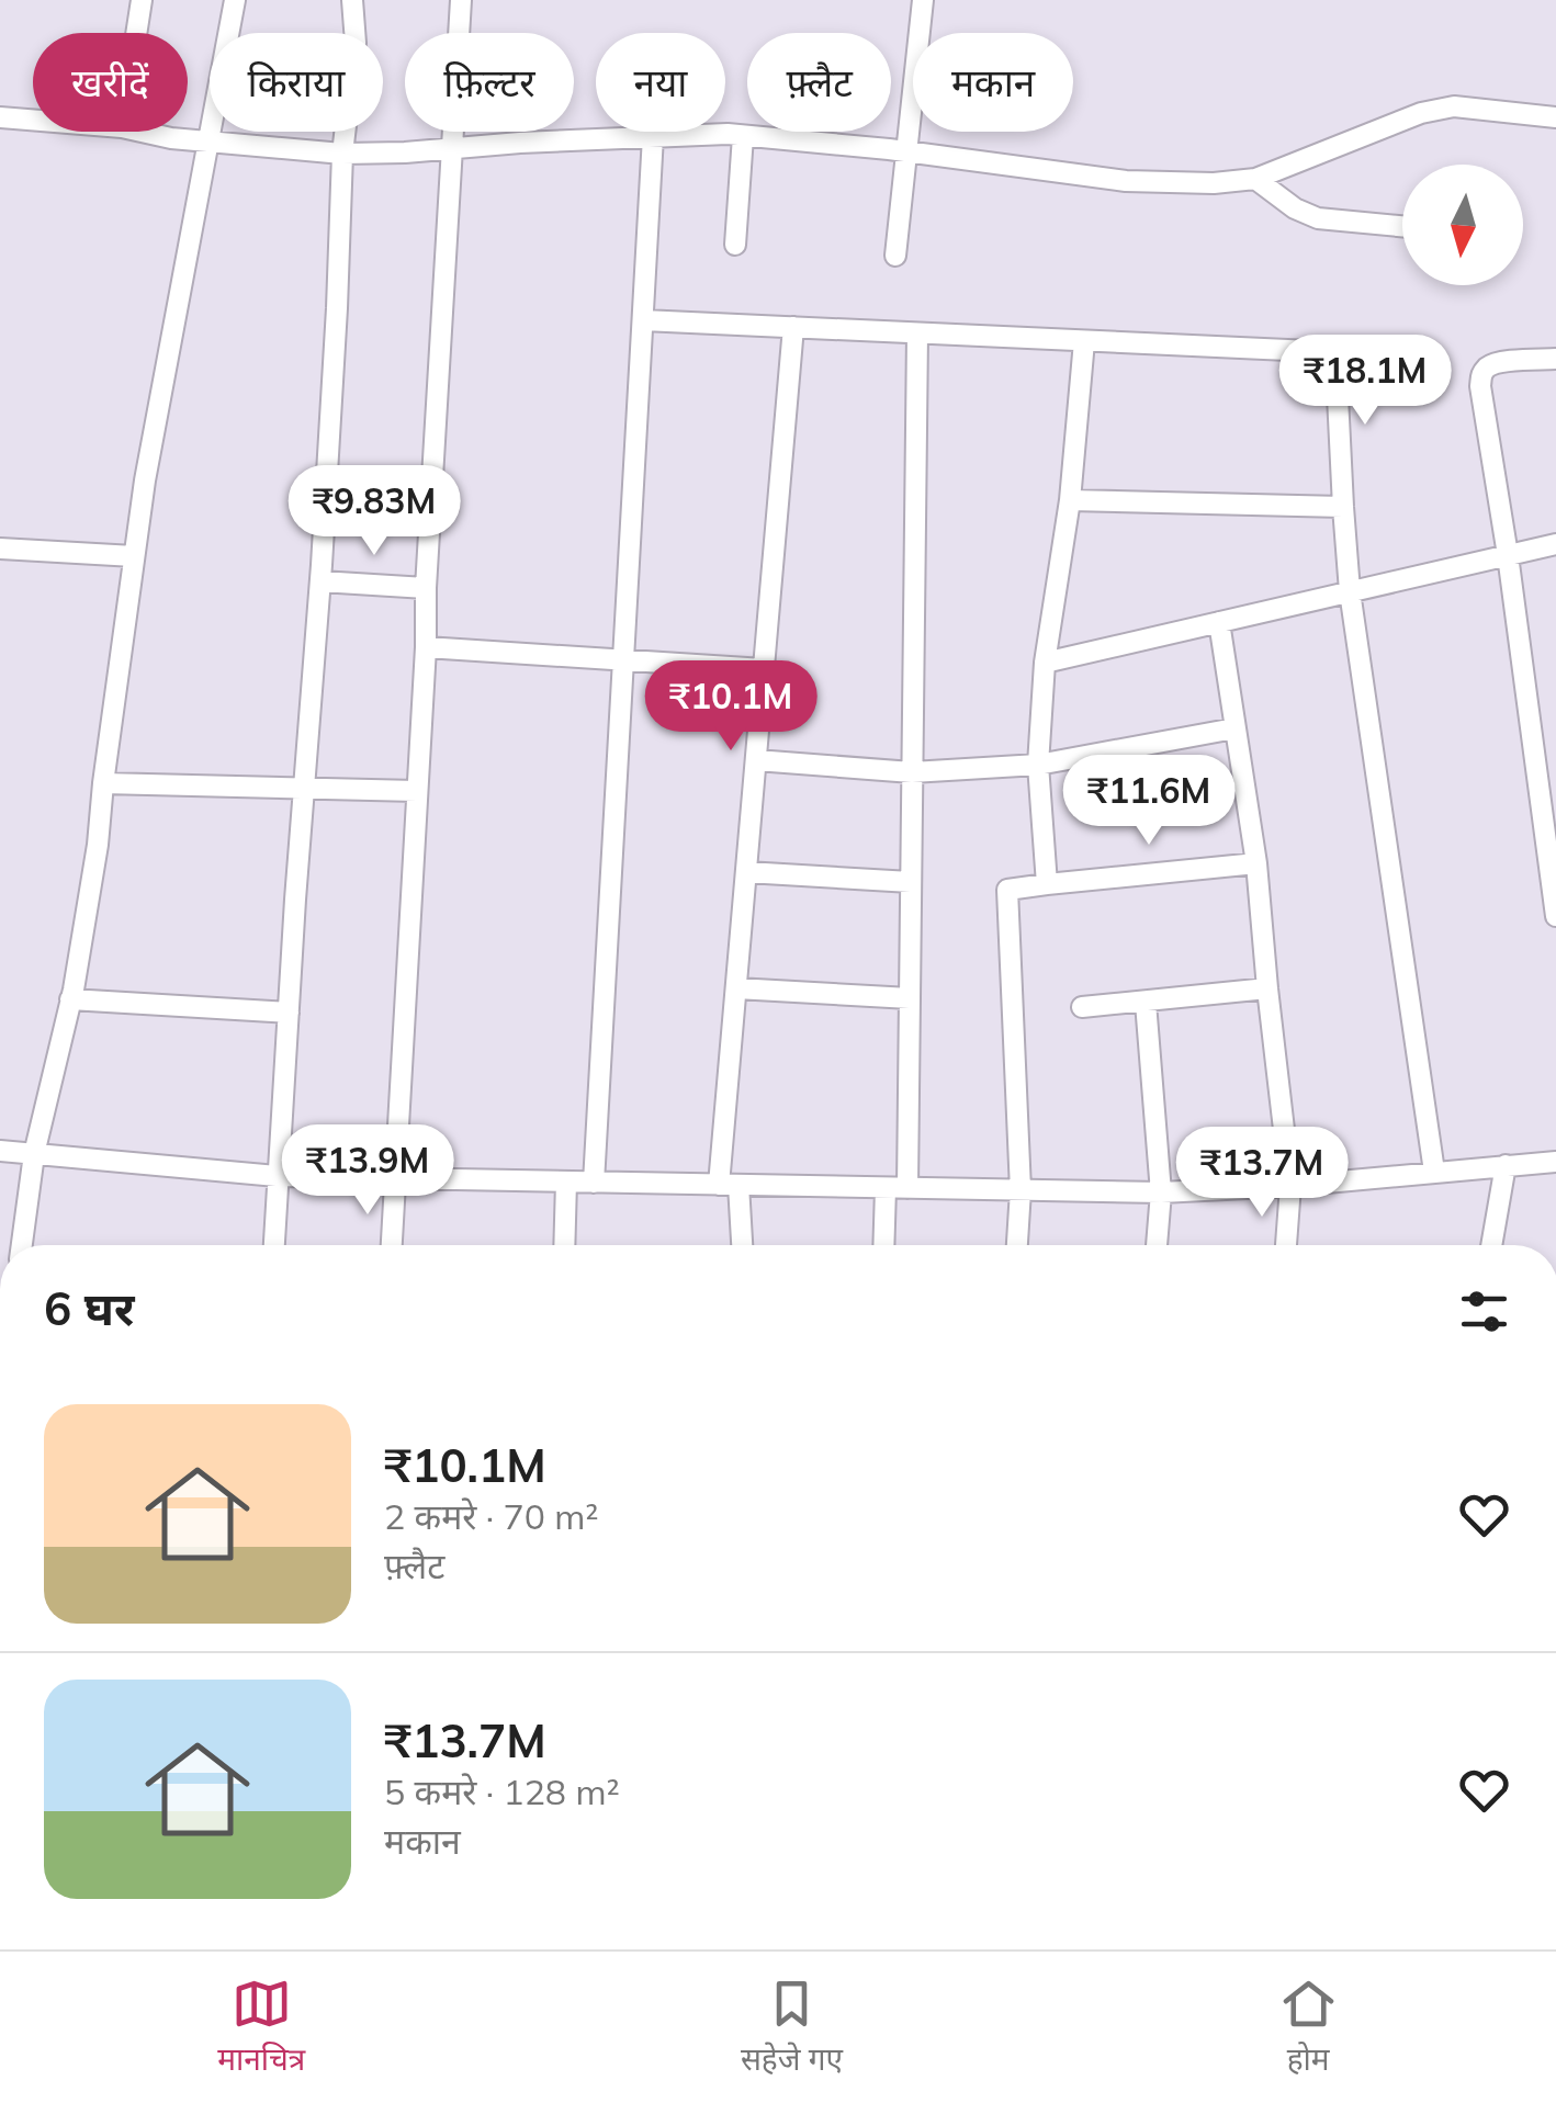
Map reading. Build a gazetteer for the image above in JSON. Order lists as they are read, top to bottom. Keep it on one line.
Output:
{"north":"bottom","page":{"chip":["खरीदें","किराया","फ़िल्टर","नया","फ़्लैट","मकान"],"price":["₹18.1M","₹9.83M","₹10.1M","₹11.6M","₹13.9M","₹13.7M"],"heading":"6 घर","list":[{"name":"₹10.1M","note":"2 कमरे · 70 m² · फ़्लैट"},{"name":"₹13.7M","note":"5 कमरे · 128 m² · मकान"}],"tabs":["मानचित्र","सहेजे गए","होम"]}}
